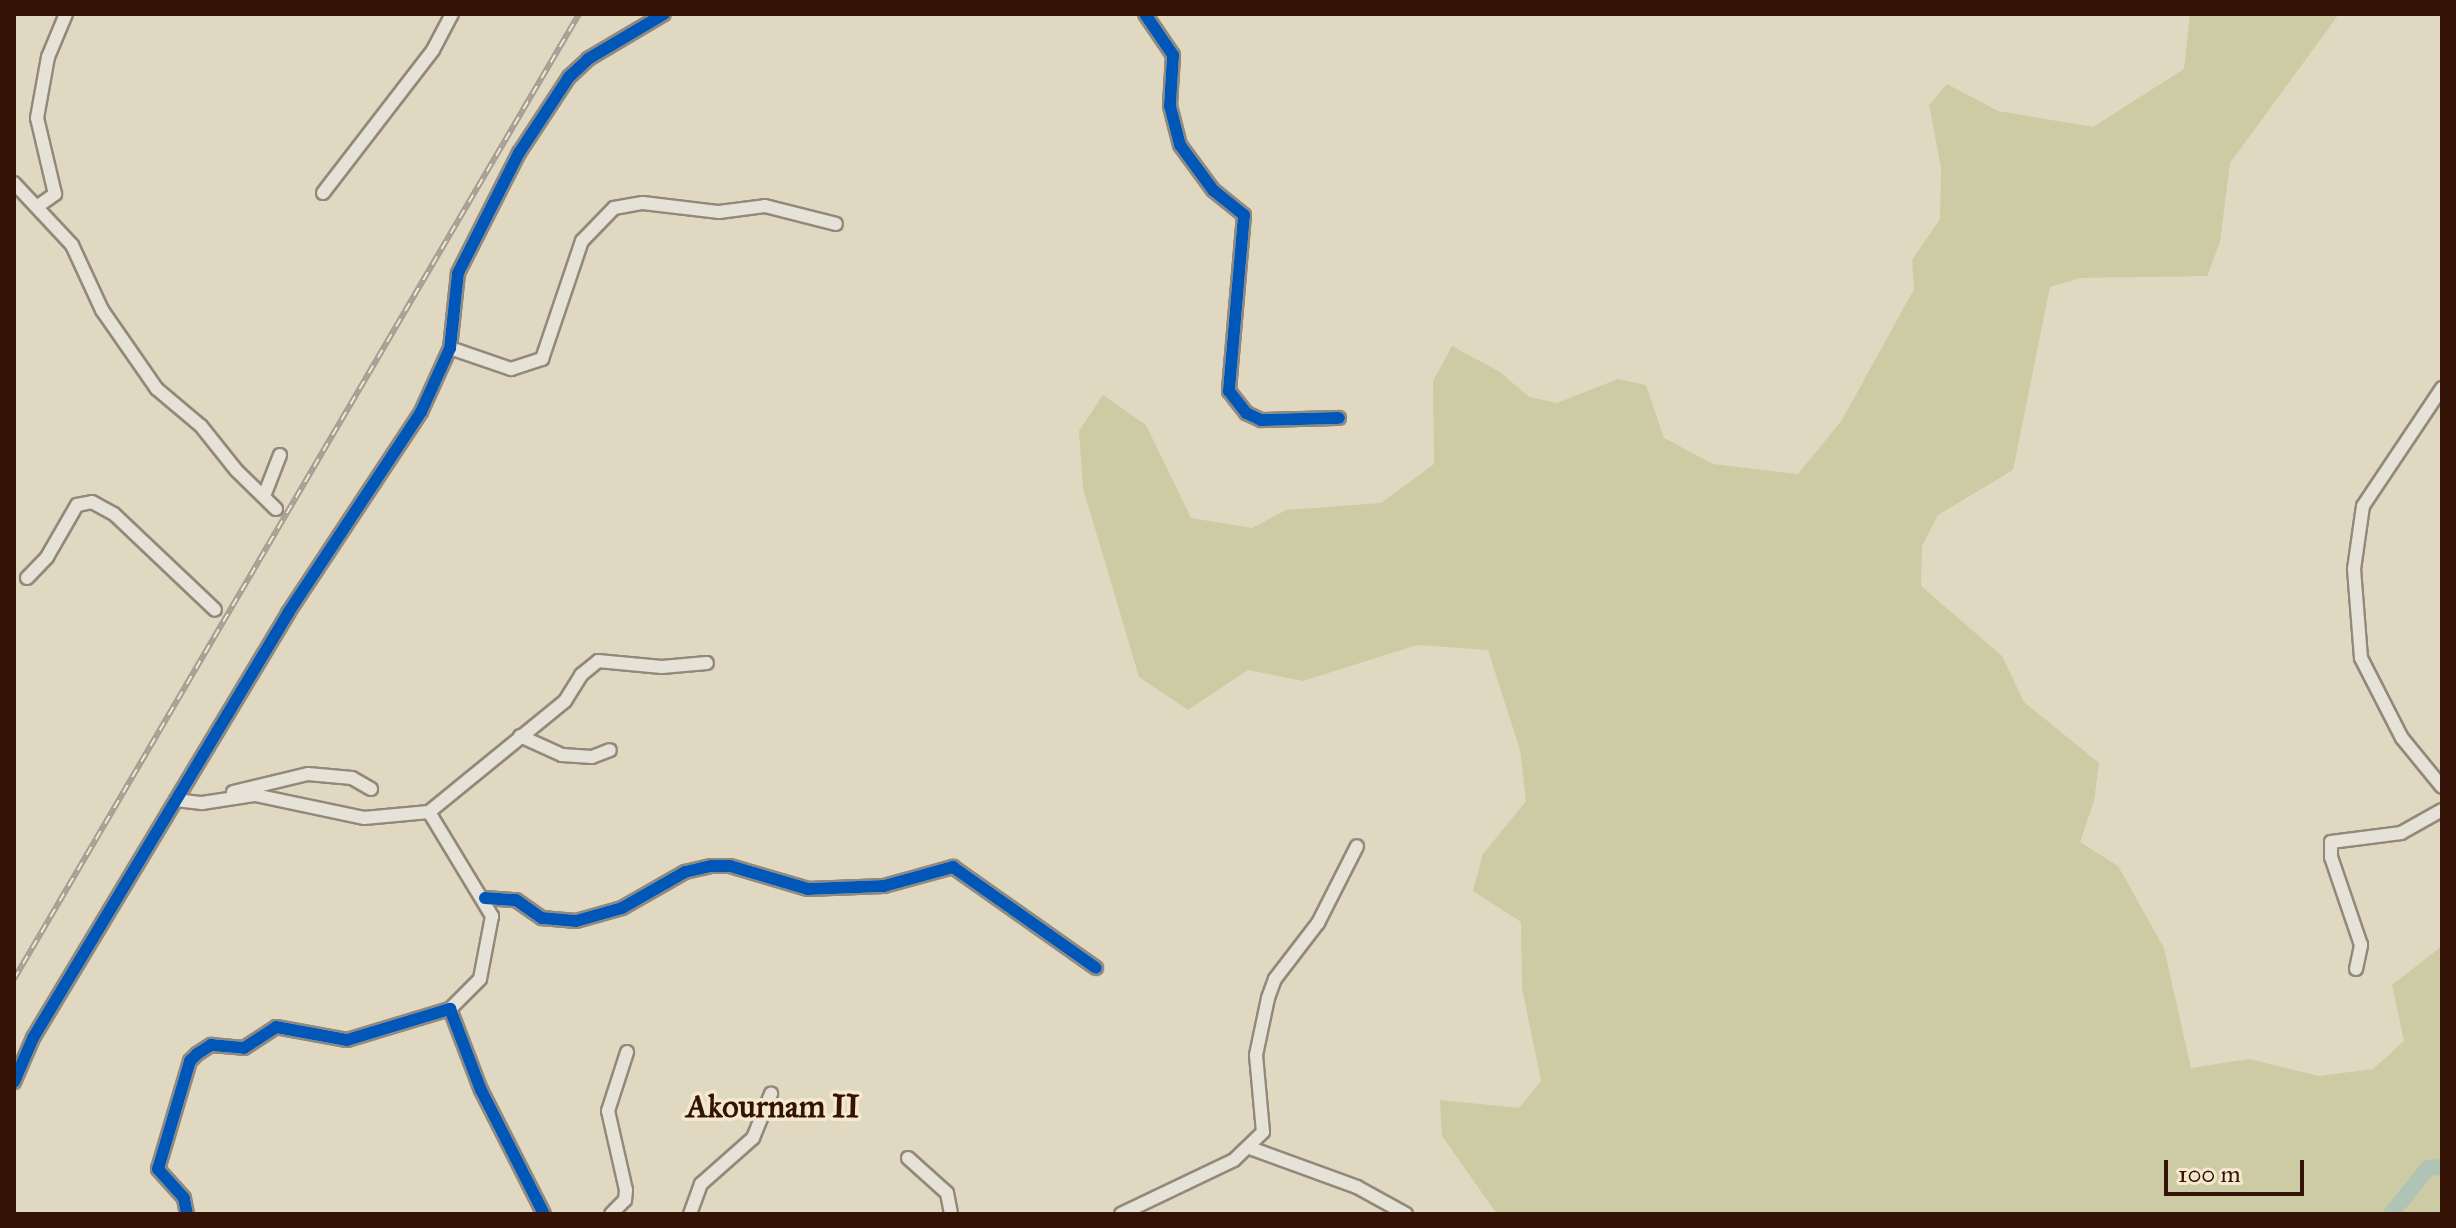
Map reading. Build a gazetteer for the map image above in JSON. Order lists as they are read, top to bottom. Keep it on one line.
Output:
{"districts":["Akournam II"],"scale_bar":"100 m"}
